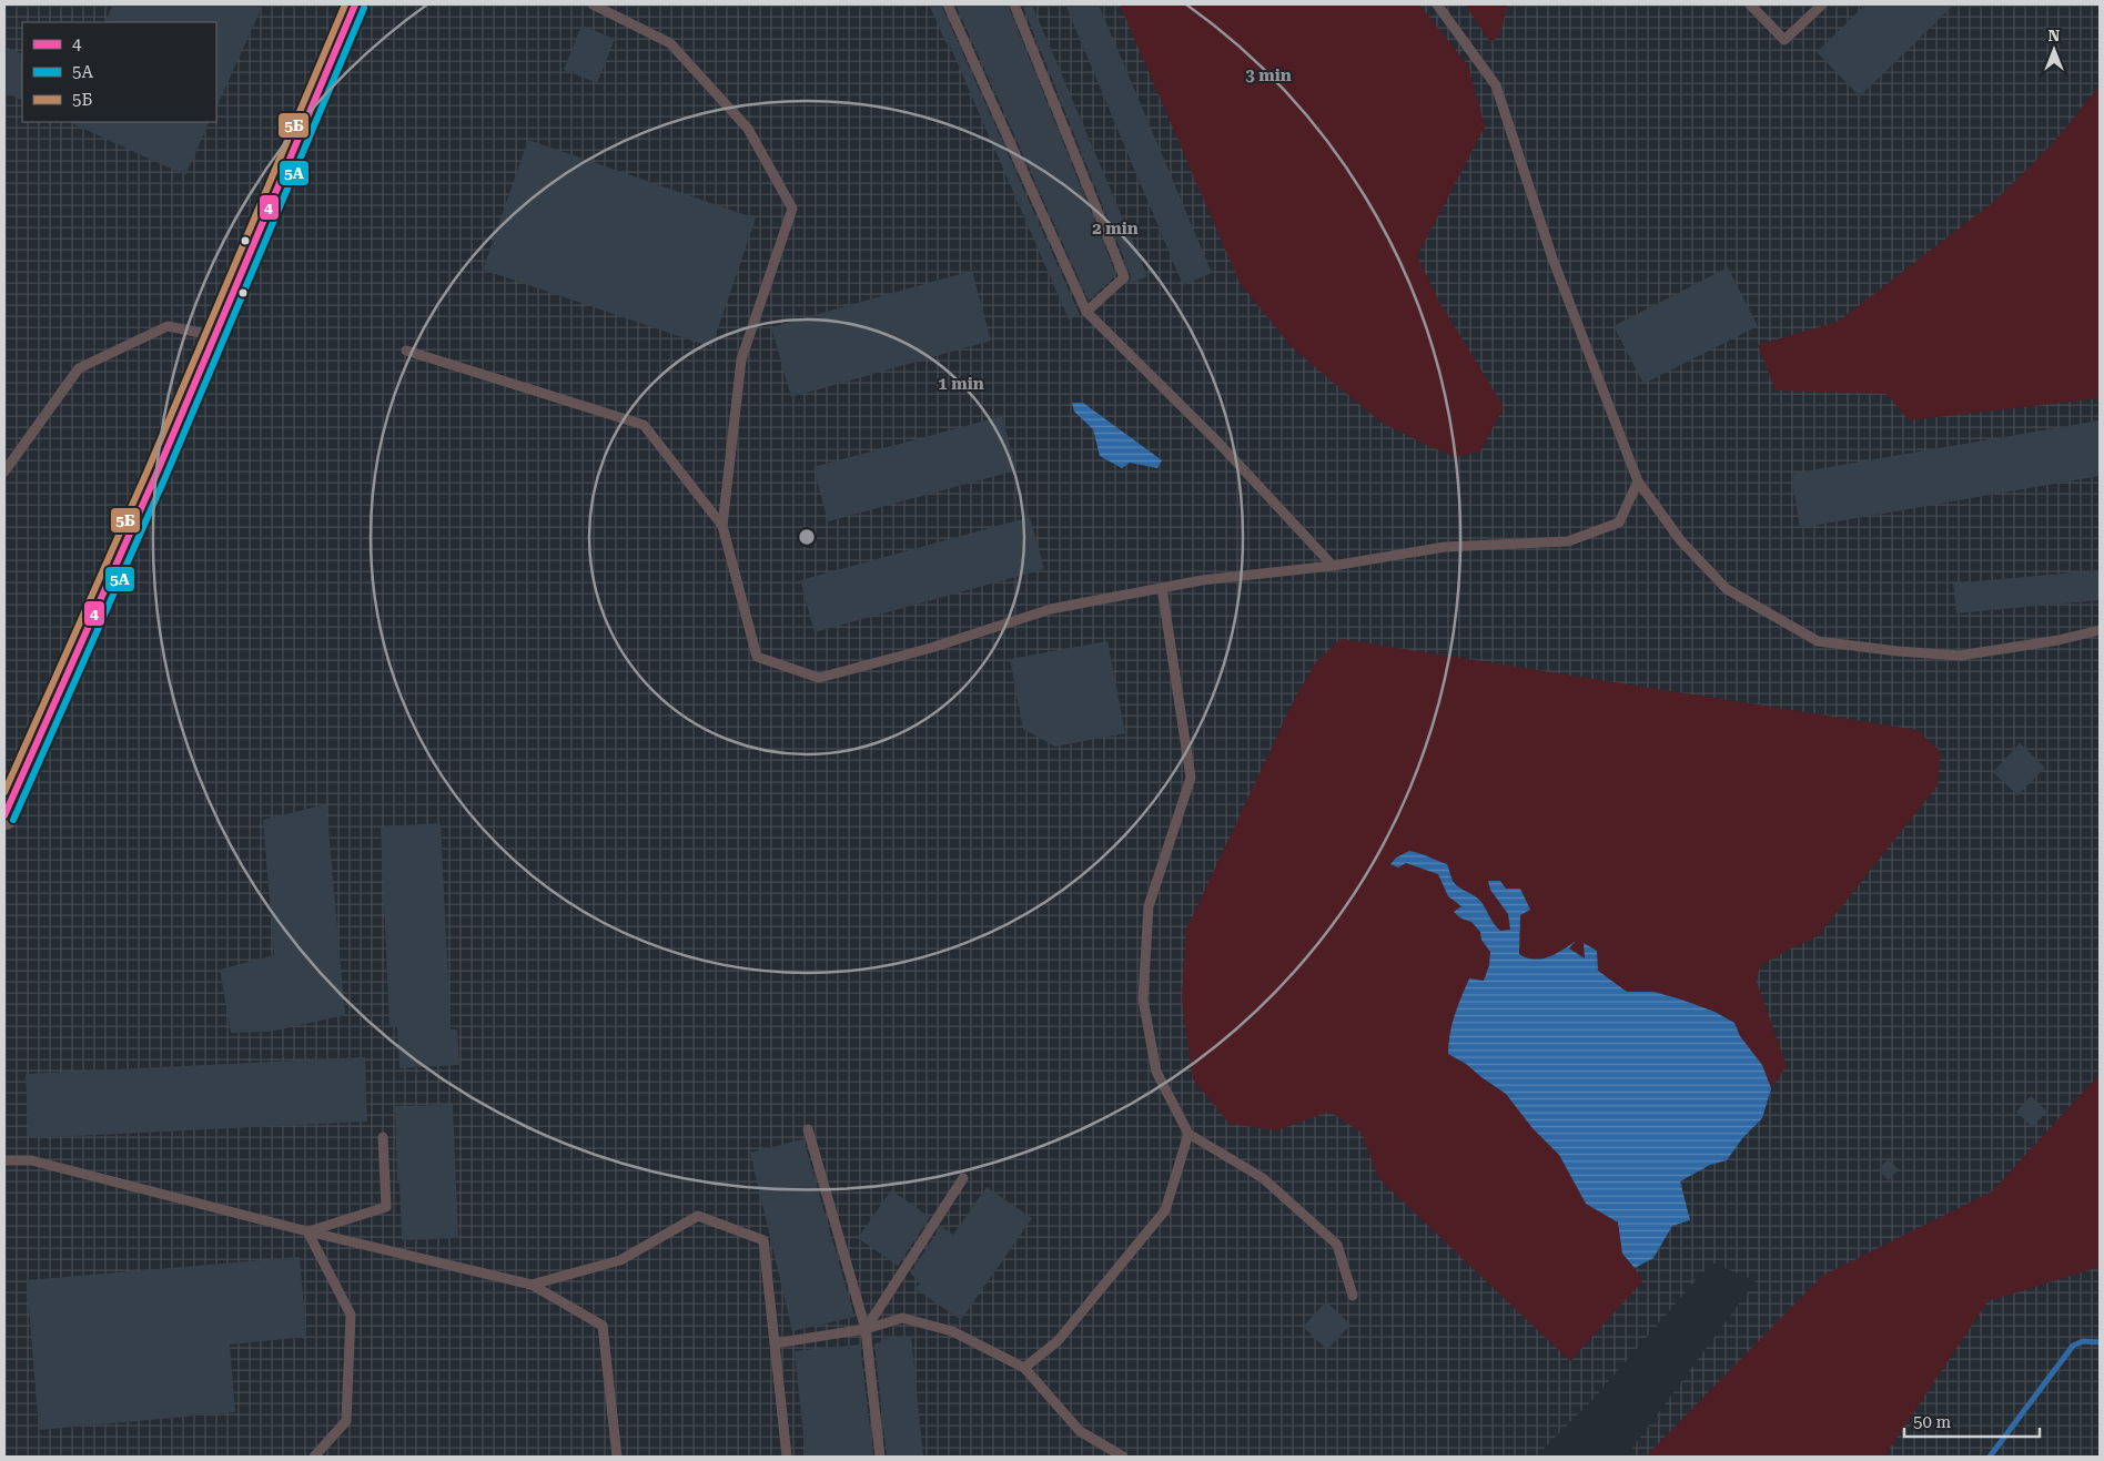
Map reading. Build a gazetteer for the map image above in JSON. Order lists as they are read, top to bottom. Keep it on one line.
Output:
{"lines":["transit line 4","transit line 5Б","transit line 5А"],"legend":["4","5А","5Б"],"scale_bar":"50 m","north":"top","rings":["3 min","2 min","1 min"]}
